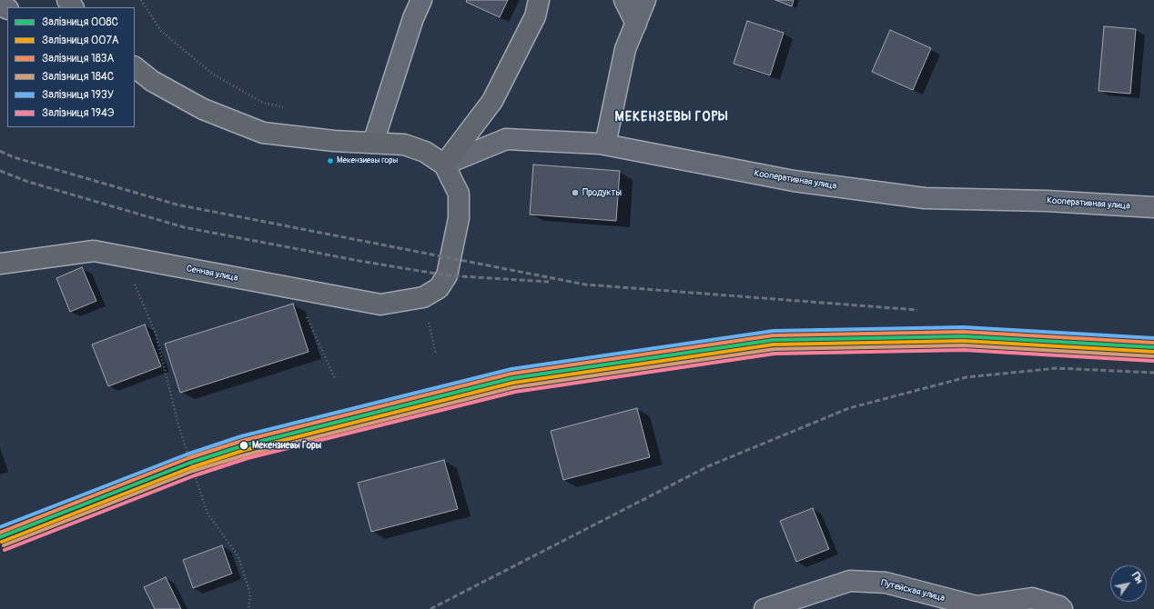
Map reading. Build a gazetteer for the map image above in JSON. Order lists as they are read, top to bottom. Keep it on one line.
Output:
{"streets":{"main road":["Сенная улица"],"street":["Кооперативная улица","Путейская улица"]},"districts":["МЕКЕНЗЕВЫ ГОРЫ"],"places":["Мекензиевы горы","Продукты","Мекензиевы Горы"],"lines":["rail line 193У","rail line 183А","rail line 008С","rail line 007А","rail line 184С","rail line 194Э"],"legend":["Залізниця 008С","Залізниця 007А","Залізниця 183А","Залізниця 184С","Залізниця 193У","Залізниця 194Э"],"north":"top right"}
